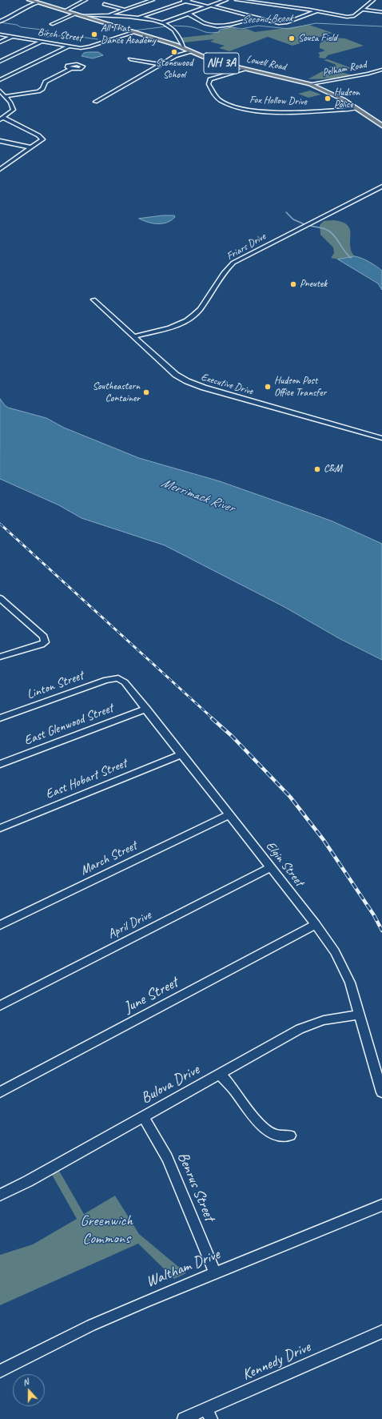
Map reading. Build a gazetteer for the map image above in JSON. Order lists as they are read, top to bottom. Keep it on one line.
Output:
{"streets":{"main road":["NH 3A","Lowell Road"],"street":["Birch Street","Pelham Road","Fox Hollow Drive","Friars Drive","Executive Drive","Linton Street","East Glenwood Street","East Hobart Street","March Street","Elgin Street","April Drive","June Street","Bulova Drive","Benrus Street","Waltham Drive","Kennedy Drive"]},"crossings":[["Birch Street","Lowell Road"],["Lowell Road","Pelham Road"],["Lowell Road","Fox Hollow Drive"],["Friars Drive","Executive Drive"],["Linton Street","Elgin Street"],["East Glenwood Street","Elgin Street"],["East Hobart Street","Elgin Street"],["March Street","Elgin Street"],["Elgin Street","April Drive"],["Elgin Street","June Street"],["Elgin Street","Bulova Drive"],["Bulova Drive","Benrus Street"],["Benrus Street","Waltham Drive"]],"water":["Second Brook","Merrimack River"],"parks":["Greenwich Commons"],"places":["All That Dance Academy","Sousa Field","Stonewood School","Hudson Police","Pneutek","Hudson Post Office Transfer","Southeastern Container","C&M"],"north":"top"}
